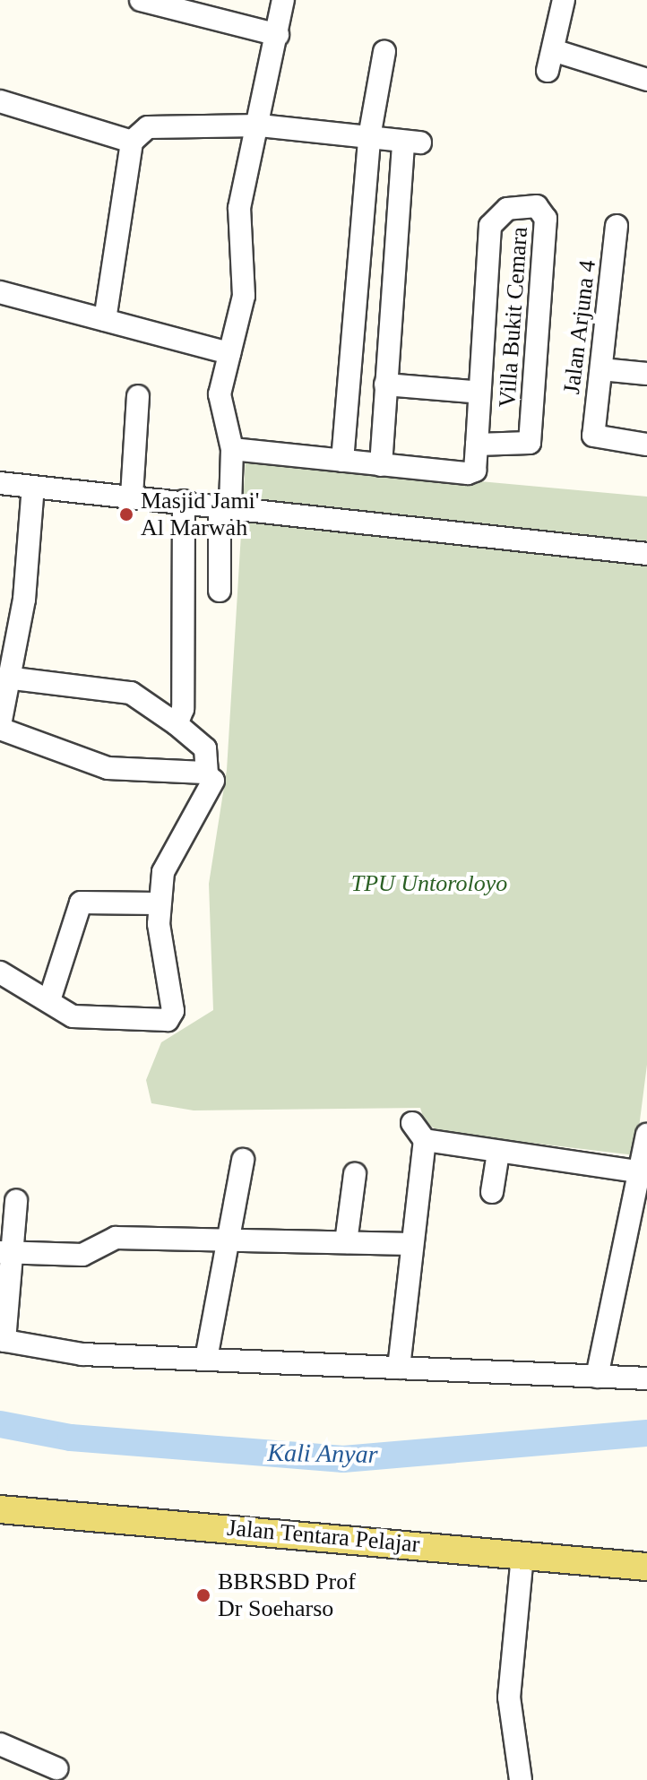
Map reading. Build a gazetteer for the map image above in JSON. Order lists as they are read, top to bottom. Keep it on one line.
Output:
{"streets":{"main road":["Jalan Tentara Pelajar"],"street":["Villa Bukit Cemara","Jalan Arjuna 4"]},"water":["Kali Anyar"],"parks":["TPU Untoroloyo"],"places":["Masjid Jami' Al Marwah","BBRSBD Prof Dr Soeharso"]}
